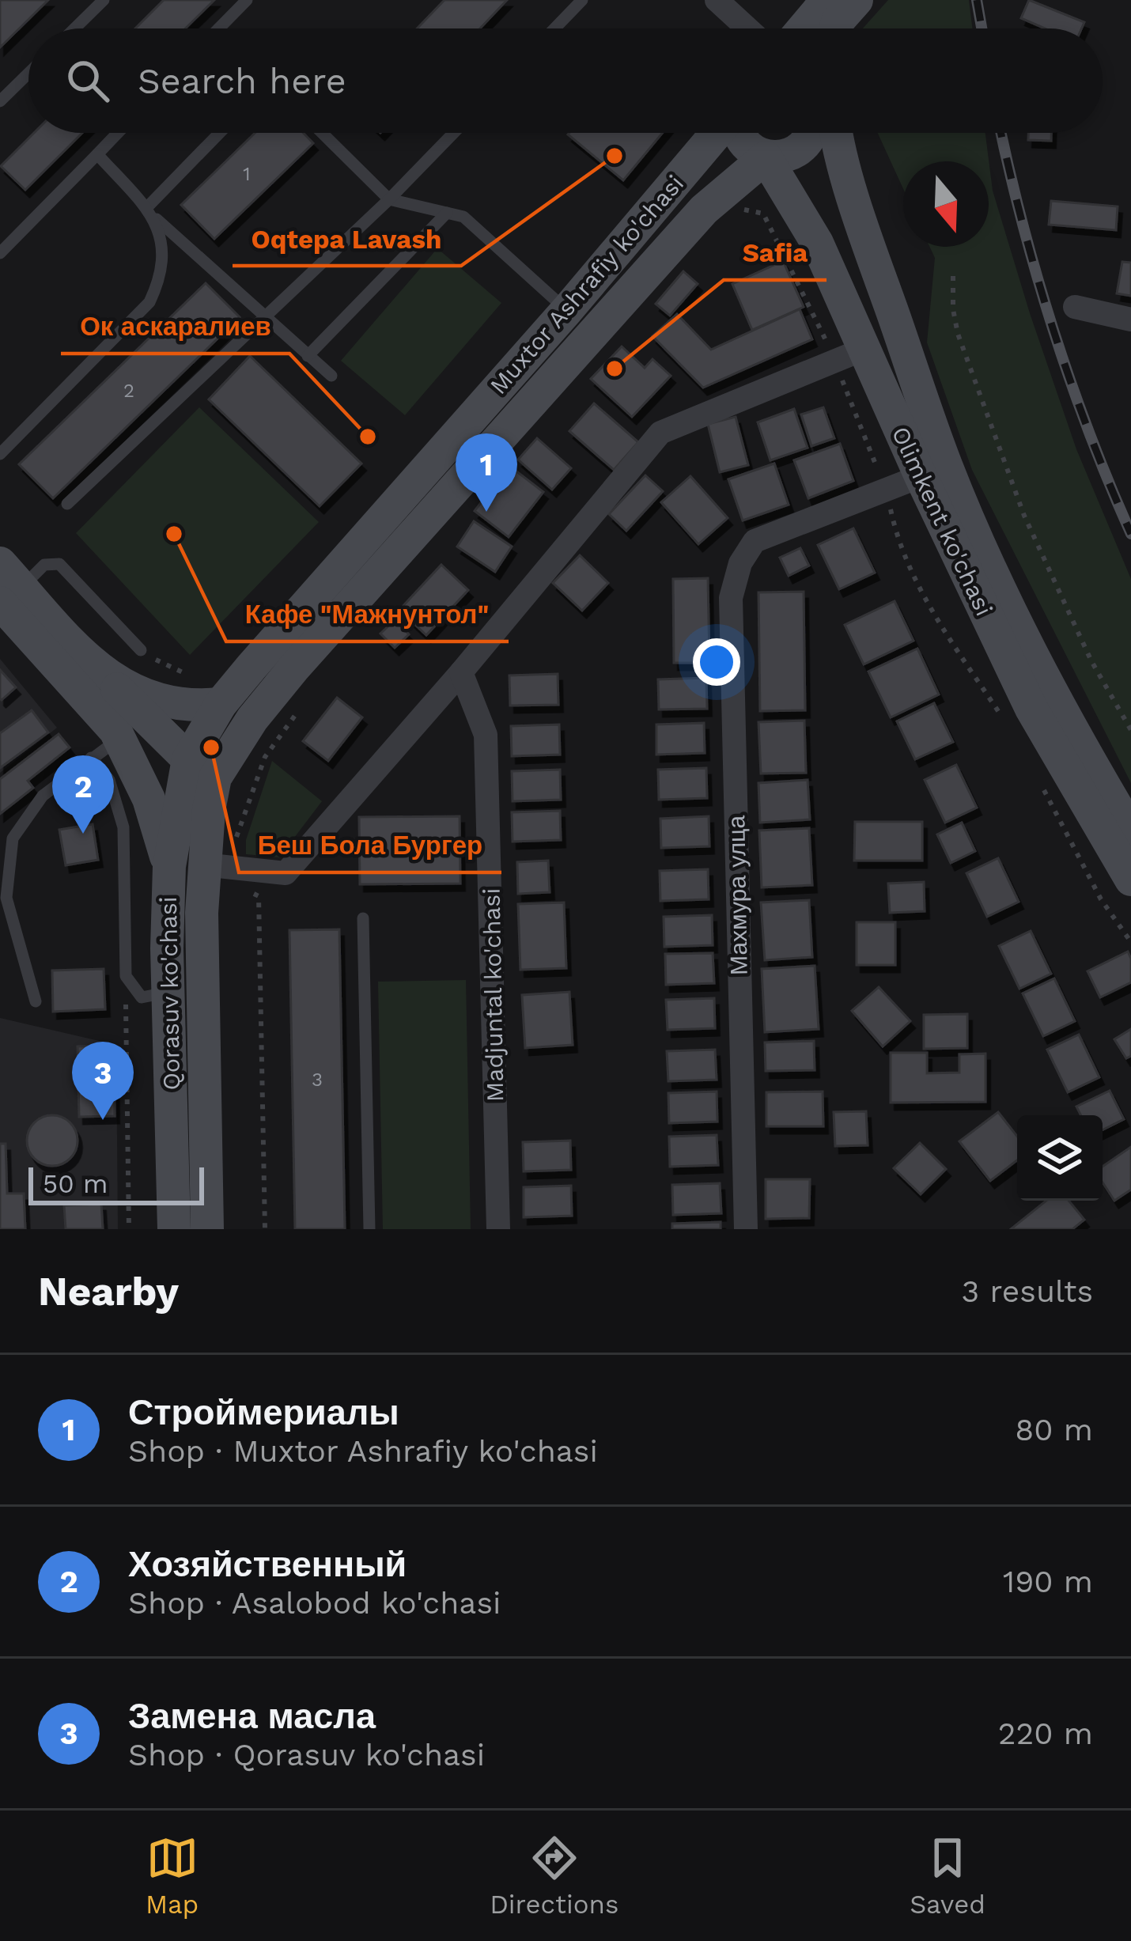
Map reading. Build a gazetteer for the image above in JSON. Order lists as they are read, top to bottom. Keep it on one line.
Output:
{"streets":{"main road":["Muxtor Ashrafiy ko'chasi","Olimkent ko'chasi","Qorasuv ko'chasi"],"street":["Махмура улца","Madjuntal ko'chasi"]},"crossings":[["Muxtor Ashrafiy ko'chasi","Olimkent ko'chasi"],["Muxtor Ashrafiy ko'chasi","Qorasuv ko'chasi"]],"places":["Oqtepa Lavash","Safia","Ок аскаралиев","Кафе \"Мажнунтол\"","Беш Бола Бургер"],"house_numbers":["1","2","3"],"scale_bar":"50 m","north":"bottom","page":{"search":"Search here","pins":["1","2","3"],"scale":"50 m","heading":["Nearby","3 results"],"list":[{"mark":"1","name":"Строймериалы","note":"Shop · Muxtor Ashrafiy ko'chasi","value":"80 m"},{"mark":"2","name":"Хозяйственный","note":"Shop · Asalobod ko'chasi","value":"190 m"},{"mark":"3","name":"Замена масла","note":"Shop · Qorasuv ko'chasi","value":"220 m"}],"nav":["Map","Directions","Saved"]}}
